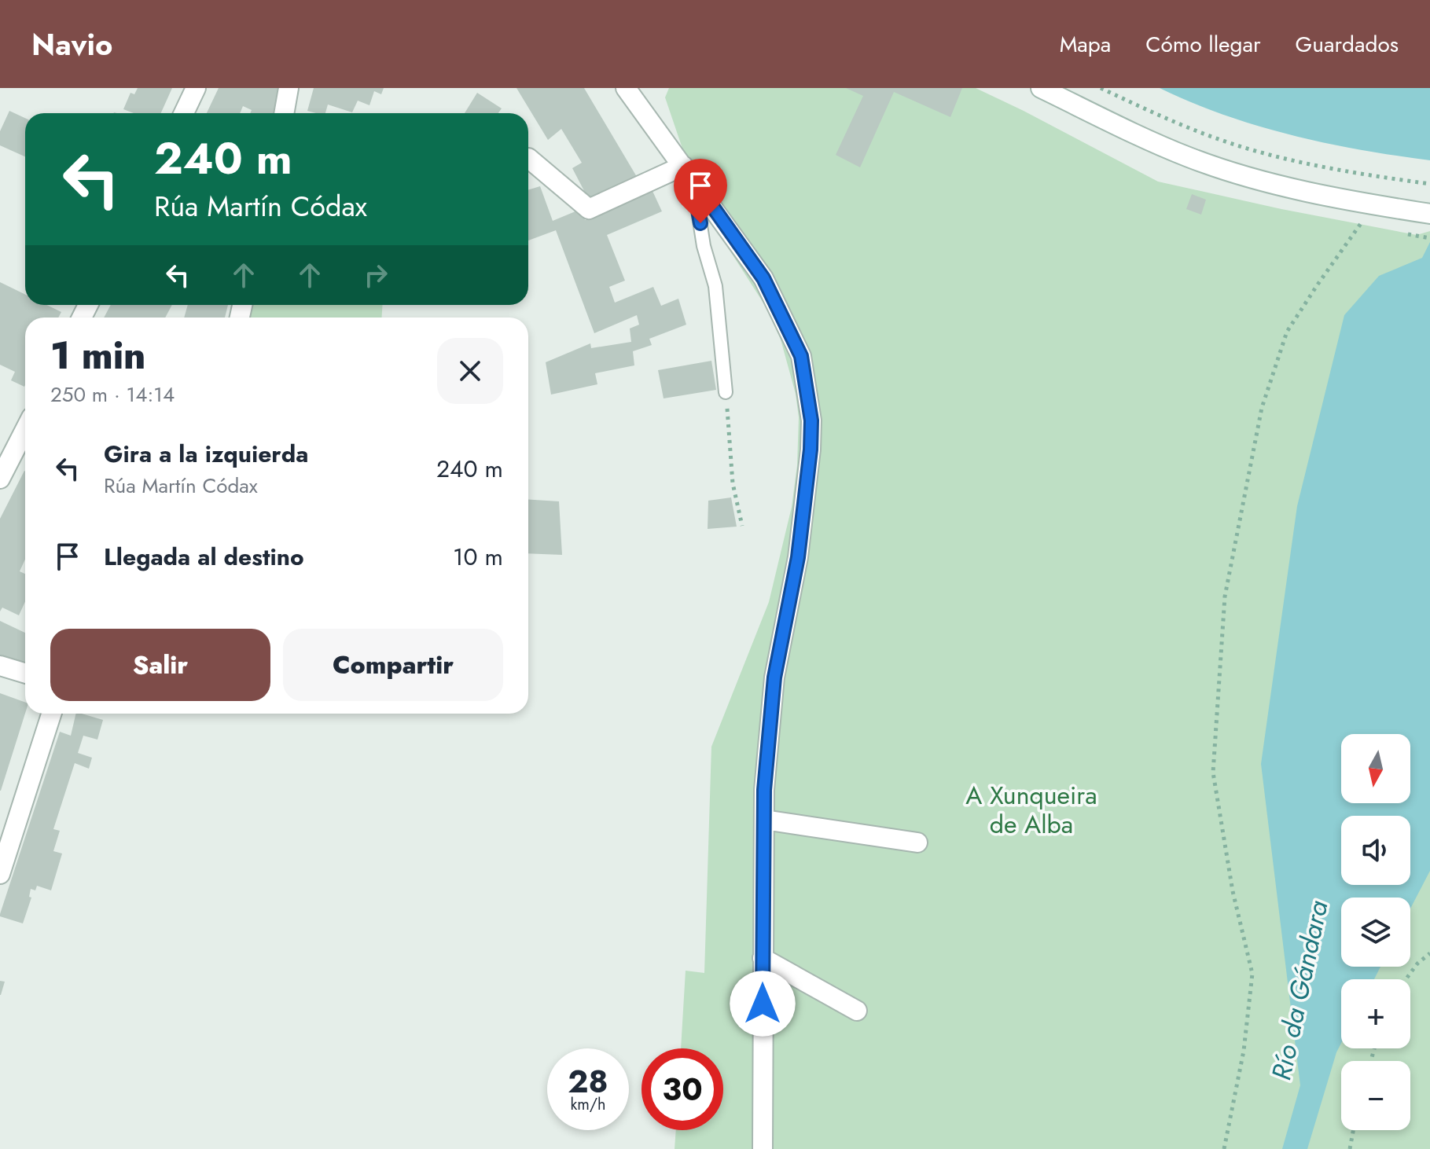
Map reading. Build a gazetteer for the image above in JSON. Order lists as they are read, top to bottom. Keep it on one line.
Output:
{"water":["Río da Gándara"],"parks":["A Xunqueira de Alba"],"north":"bottom","page":{"header":"Navio","nav":["Mapa","Cómo llegar","Guardados"],"turn":["240 m","Rúa Martín Códax"],"heading":["1 min","250 m · 14:14"],"list":[{"name":"Gira a la izquierda","note":"Rúa Martín Códax","value":"240 m"},{"name":"Llegada al destino","value":"10 m"}],"buttons":["Salir","Compartir"],"map_buttons":["+","−"],"speed":"28 km/h","limit":"30"}}
